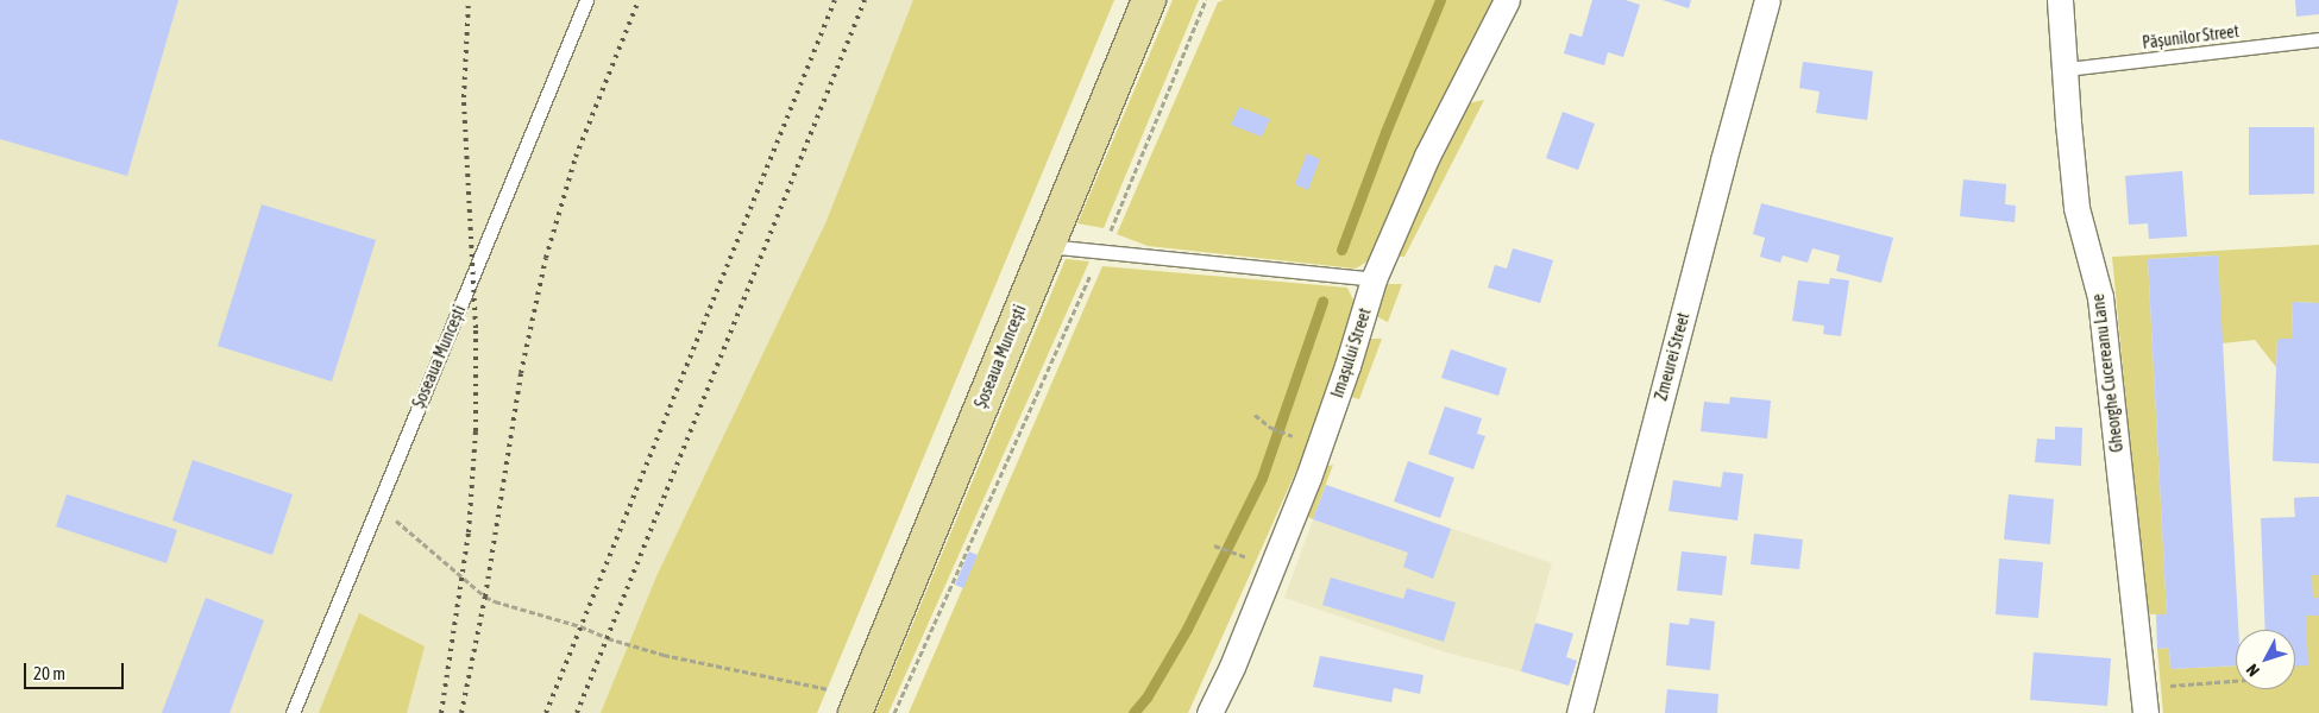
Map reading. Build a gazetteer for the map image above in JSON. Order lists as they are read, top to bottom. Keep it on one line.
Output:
{"streets":{"main road":["Șoseaua Muncești"],"street":["Imașului Street","Zmeurei Street","Gheorghe Cucereanu Lane"],"lane":["Pășunilor Street"]},"crossings":[["Pășunilor Street","Gheorghe Cucereanu Lane"]],"scale_bar":"20 m","north":"bottom left"}
